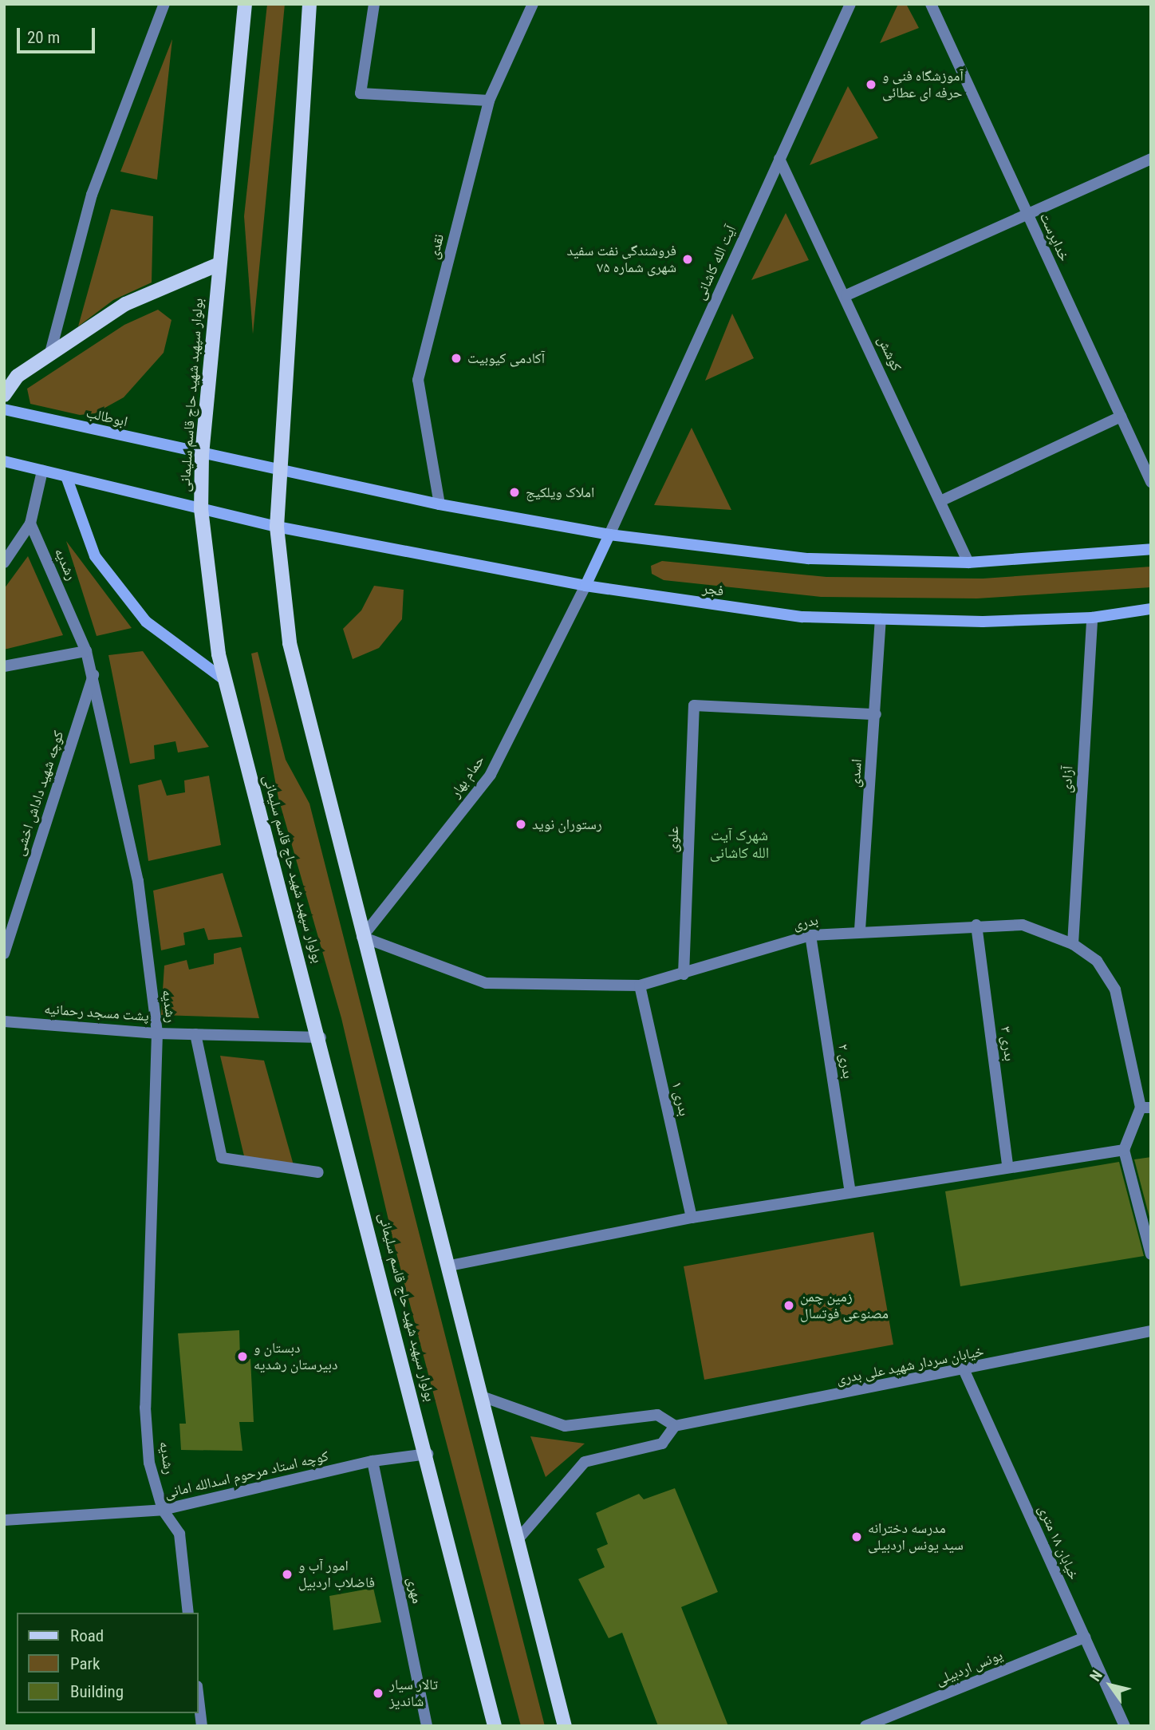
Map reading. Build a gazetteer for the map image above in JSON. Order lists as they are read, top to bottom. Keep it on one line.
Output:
{"streets":{"main road":["بولوار سپهبد شهید حاج قاسم سلیمانی","ابوطالب","فجر"],"street":["خداپرست","نقدی","آیت الله کاشانی","کوشش","رشدیه","اسدی","حمام بهار","آزادی","کوچه شهید داداش اخشی","علوی","بدری","پشت مسجد رحمانیه","بدری ۳","بدری ۲","بدری ۱","خیابان سردار شهید علی بدری","کوچه استاد مرحوم اسدالله امانی","خیابان ۱۸ متری","مهری","یونس اردبیلی"]},"crossings":[["آیت الله کاشانی","کوشش"],["بولوار سپهبد شهید حاج قاسم سلیمانی","ابوطالب"],["بولوار سپهبد شهید حاج قاسم سلیمانی","فجر"],["بولوار سپهبد شهید حاج قاسم سلیمانی","پشت مسجد رحمانیه"],["بولوار سپهبد شهید حاج قاسم سلیمانی","کوچه استاد مرحوم اسدالله امانی"],["رشدیه","کوچه شهید داداش اخشی"],["رشدیه","پشت مسجد رحمانیه"],["رشدیه","کوچه استاد مرحوم اسدالله امانی"],["فجر","اسدی"],["فجر","حمام بهار"],["فجر","آزادی"],["اسدی","علوی"],["اسدی","بدری"],["حمام بهار","بدری"],["آزادی","بدری"],["علوی","بدری"],["بدری","بدری ۳"],["بدری","بدری ۲"],["بدری","بدری ۱"],["خیابان سردار شهید علی بدری","خیابان ۱۸ متری"],["کوچه استاد مرحوم اسدالله امانی","مهری"],["خیابان ۱۸ متری","یونس اردبیلی"]],"districts":["شهرک آیت الله کاشانی"],"places":["آموزشگاه فنی و حرفه ای عطائی","فروشندگی نفت سفید شهری شماره ۷۵","آکادمی کیوبیت","املاک ویلکیج","رستوران نوید","زمین چمن مصنوعی فوتسال","دبستان و دبیرستان رشدیه","مدرسه دخترانه سید یونس اردبیلی","امور آب و فاضلاب اردبیل","تالار سیار شاندیز"],"legend":["Road","Park","Building"],"scale_bar":"20 m","north":"top left"}
